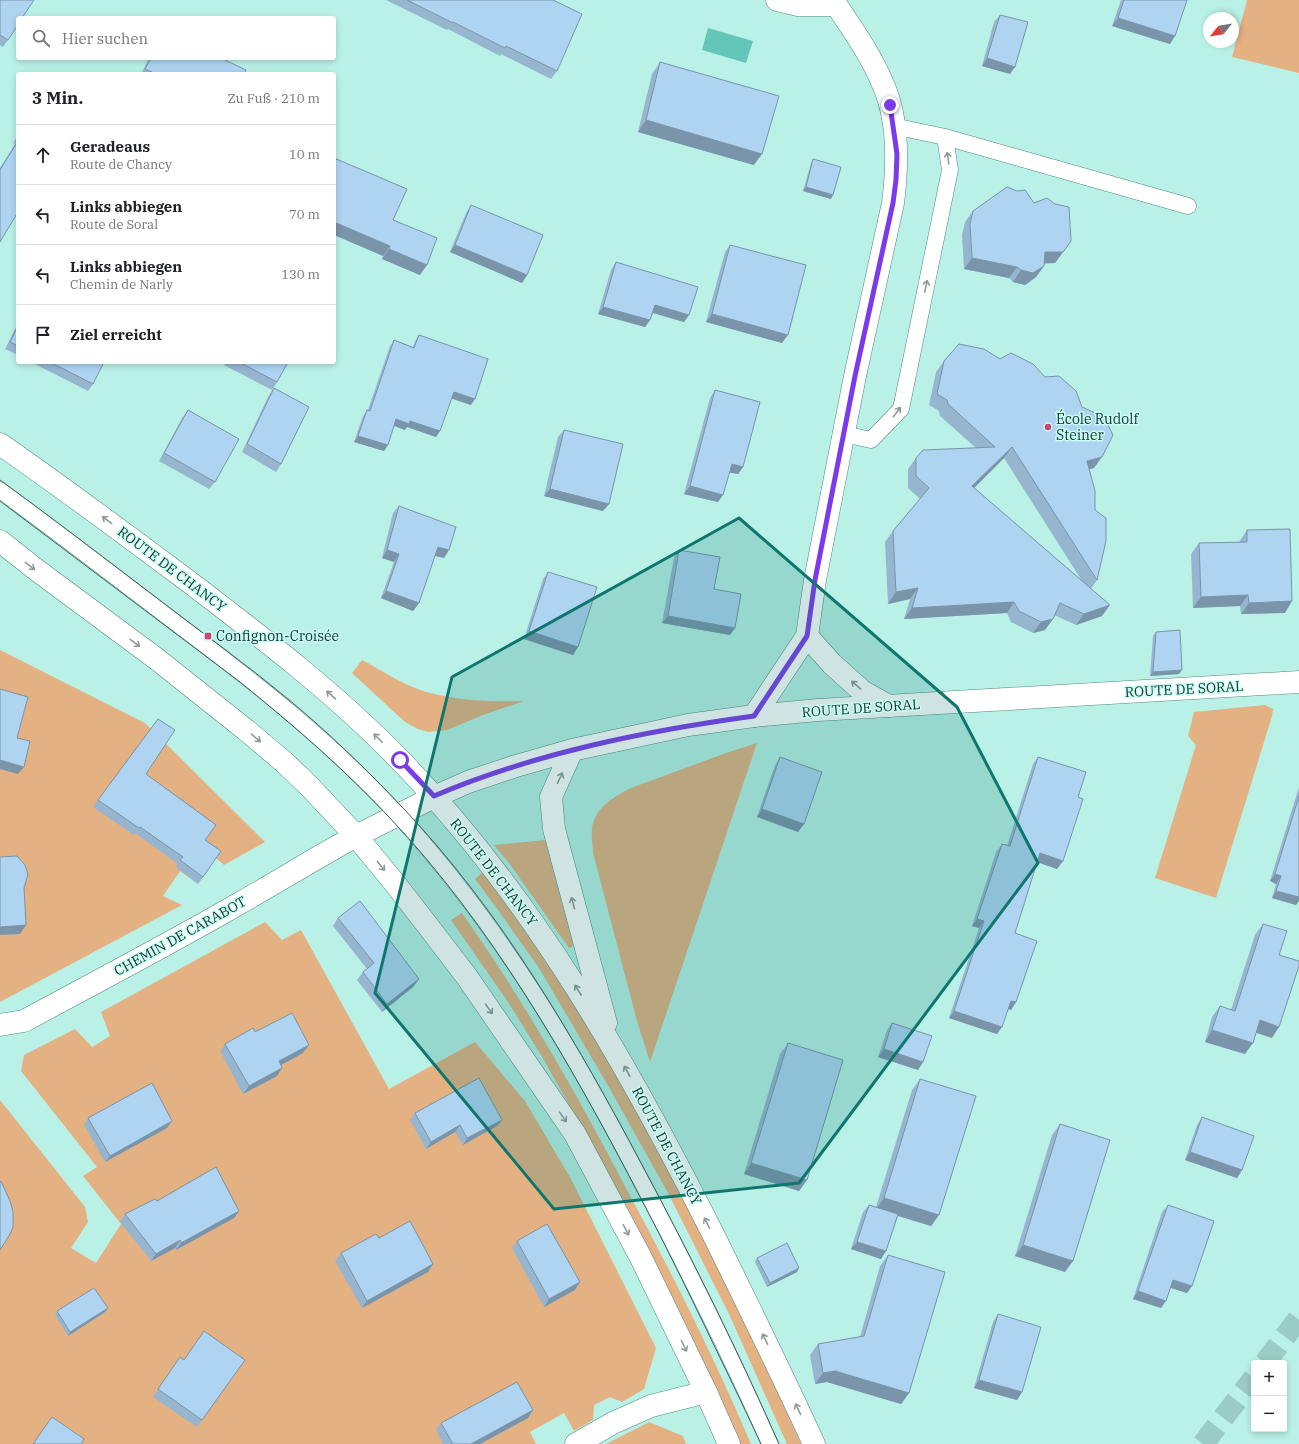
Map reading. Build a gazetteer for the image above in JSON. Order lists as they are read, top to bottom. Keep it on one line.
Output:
{"streets":{"street":["ROUTE DE CHANCY","ROUTE DE SORAL","CHEMIN DE CARABOT"]},"crossings":[["ROUTE DE CHANCY","ROUTE DE SORAL"],["ROUTE DE SORAL","CHEMIN DE CARABOT"]],"places":{"other":["École Rudolf Steiner"],"transit":["Confignon-Croisée"]},"north":"bottom left","page":{"search":"Hier suchen","heading":["3 Min.","Zu Fuß · 210 m"],"list":[["Geradeaus","Route de Chancy","10 m"],["Links abbiegen","Route de Soral","70 m"],["Links abbiegen","Chemin de Narly","130 m"],"Ziel erreicht"],"map_buttons":["+","−"]}}
